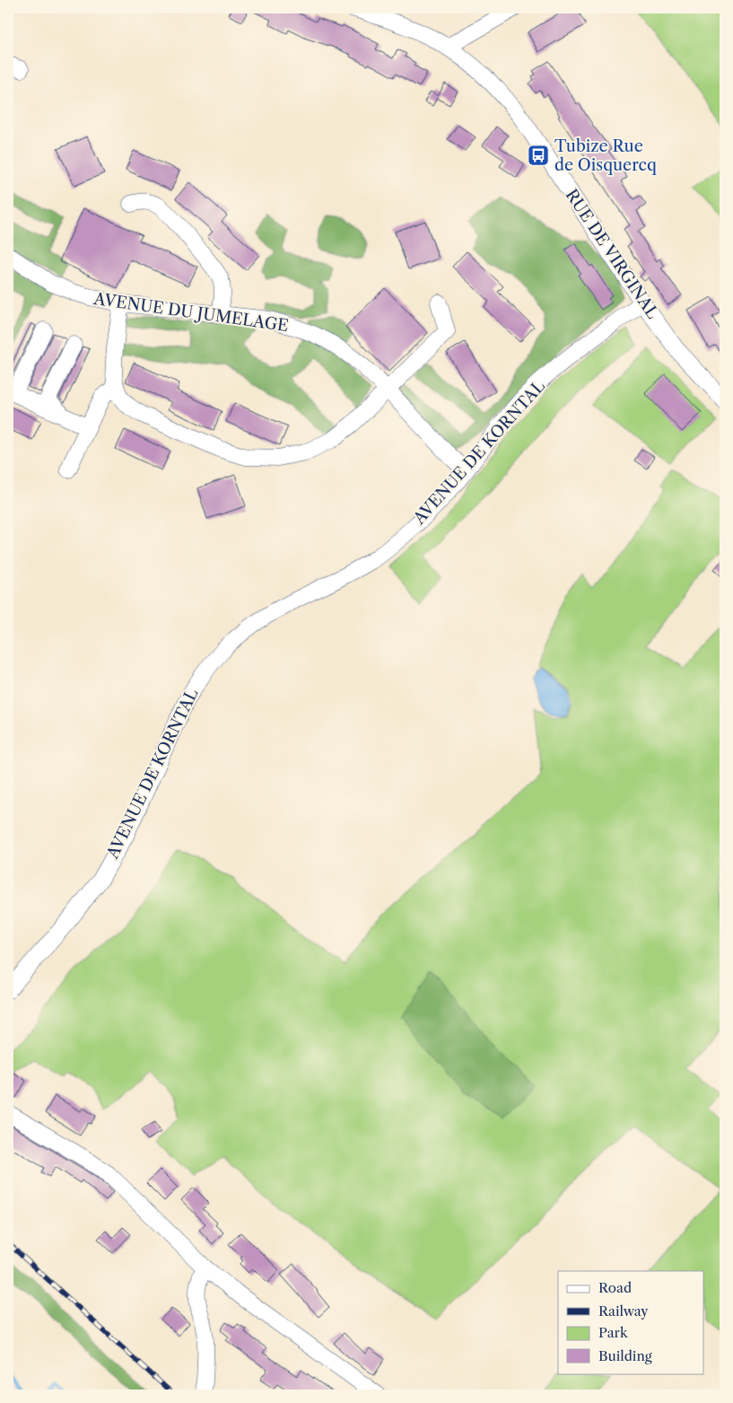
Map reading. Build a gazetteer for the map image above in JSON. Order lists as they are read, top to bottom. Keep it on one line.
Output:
{"streets":{"street":["RUE DE VIRGINAL","AVENUE DU JUMELAGE","AVENUE DE KORNTAL"]},"crossings":[["RUE DE VIRGINAL","AVENUE DE KORNTAL"],["AVENUE DU JUMELAGE","AVENUE DE KORNTAL"]],"places":{"bus stop":["Tubize Rue de Oisquercq"]},"legend":["Road","Railway","Park","Building"]}
